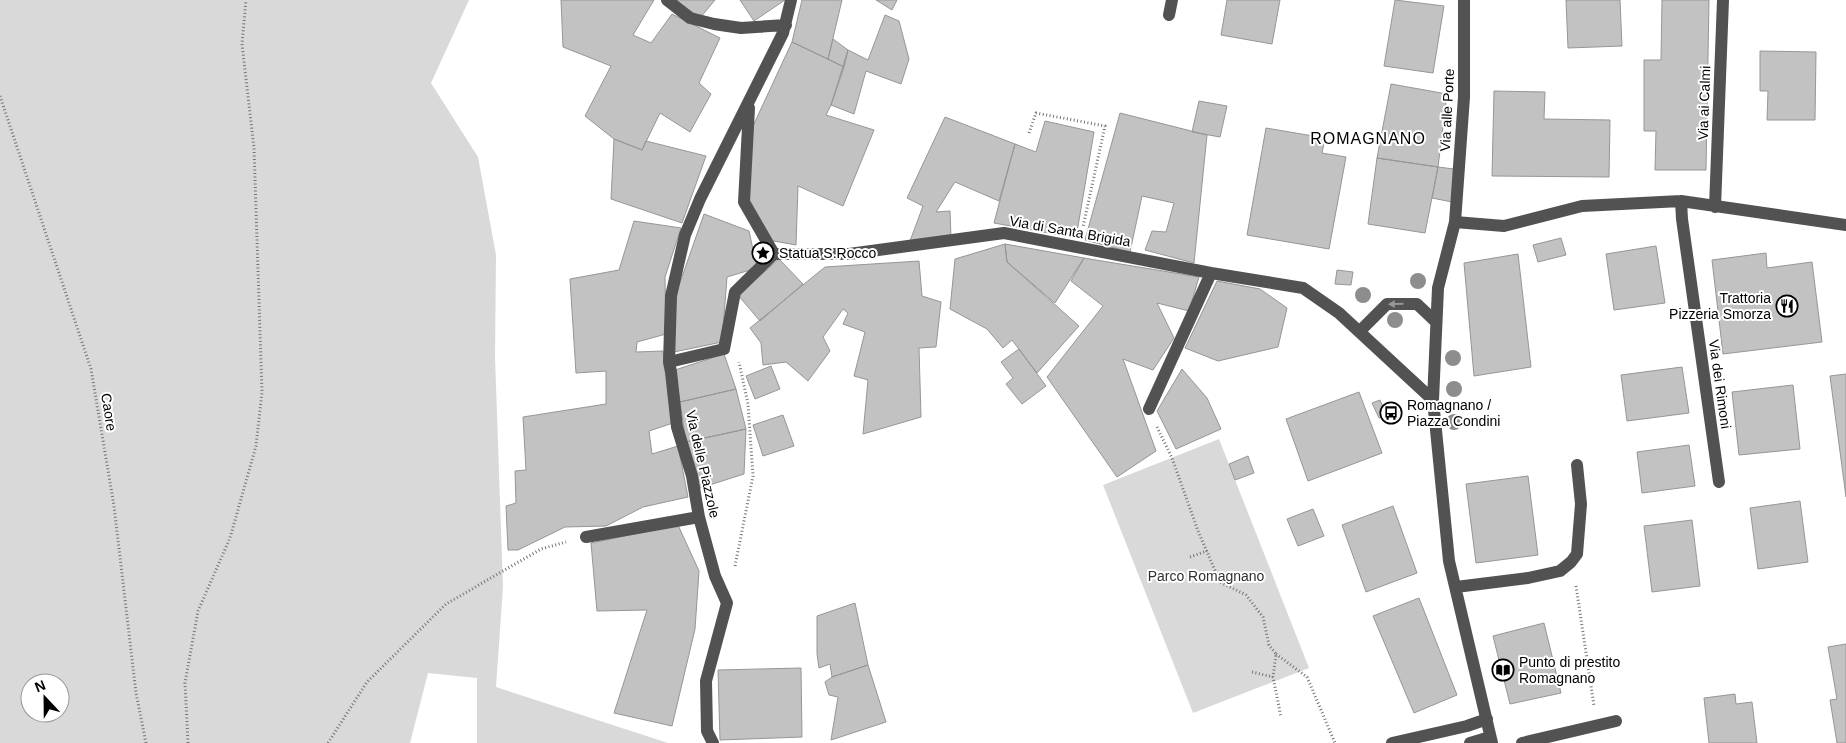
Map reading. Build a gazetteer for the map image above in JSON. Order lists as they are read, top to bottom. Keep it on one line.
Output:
{"streets":{"street":["Via ai Calmi","Via alle Porte","Via di Santa Brigida","Via dei Rimoni","Via delle Piazzole"],"path":["Caore"]},"crossings":[["Via alle Porte","Via di Santa Brigida"]],"districts":["ROMAGNANO"],"parks":["Parco Romagnano"],"places":{"place":["Statua S.Rocco"],"restaurant":["Trattoria Pizzeria Smorza"],"bus stop":["Romagnano / Piazza Condini"],"library":["Punto di prestito Romagnano"]},"north":"top"}
